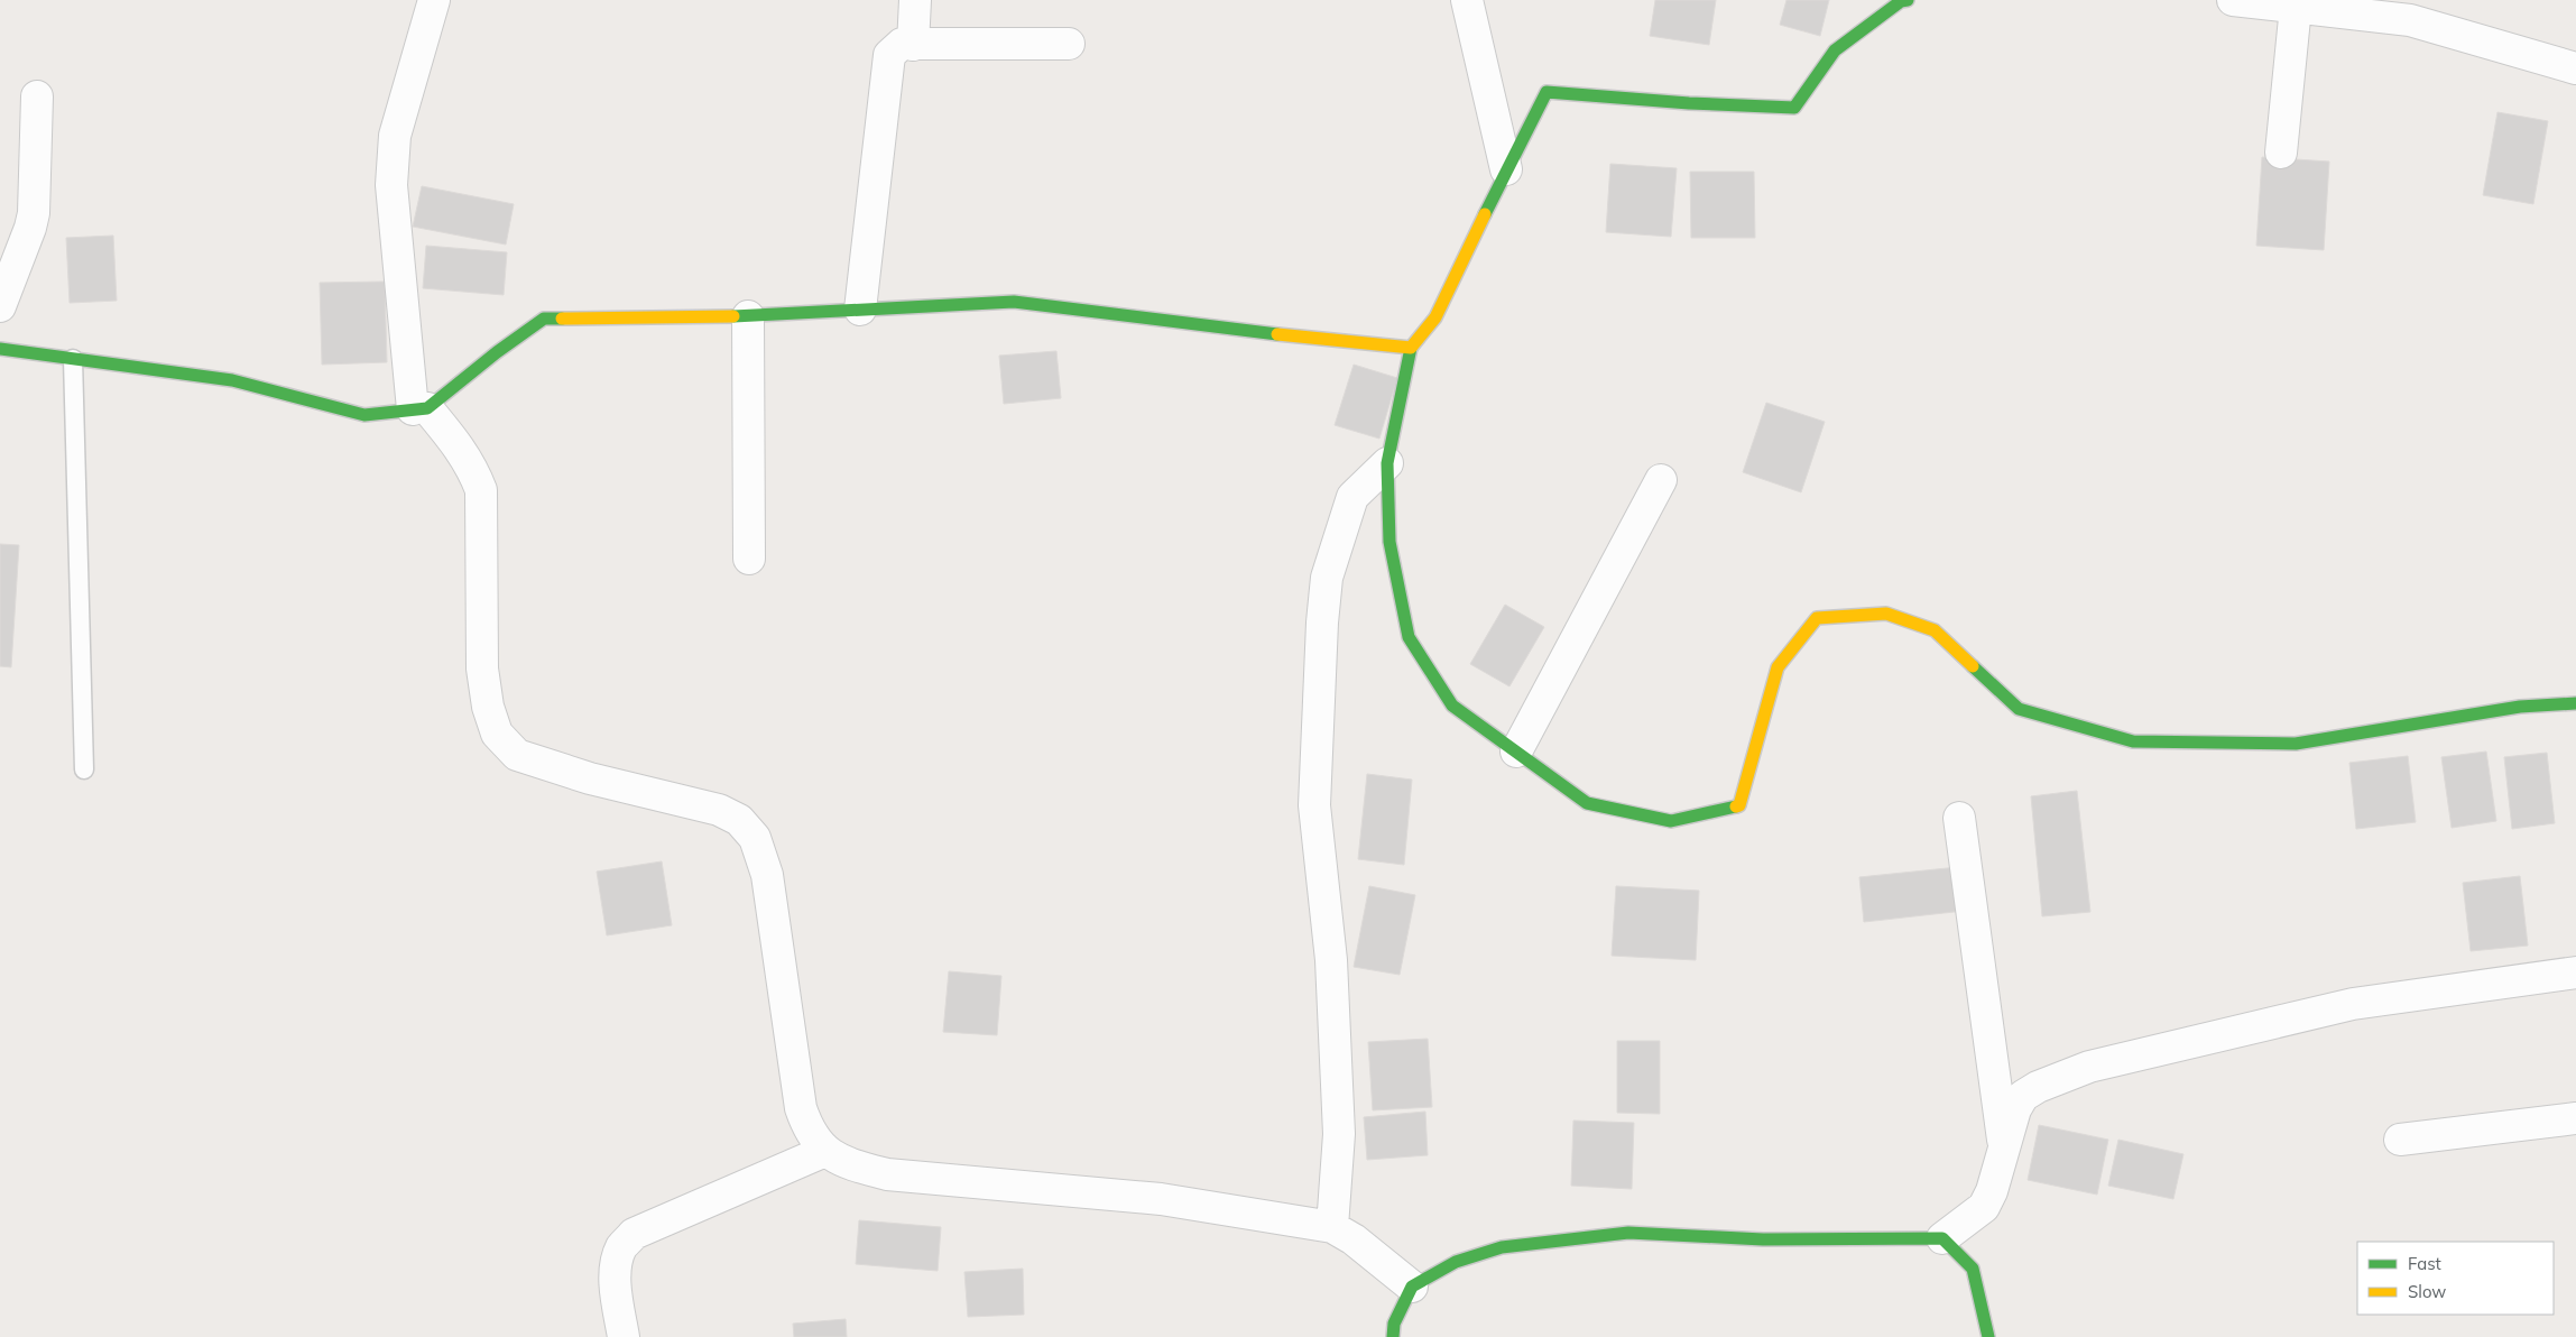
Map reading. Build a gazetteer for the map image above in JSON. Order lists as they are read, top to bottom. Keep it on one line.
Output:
{"legend":["Fast","Slow"]}
